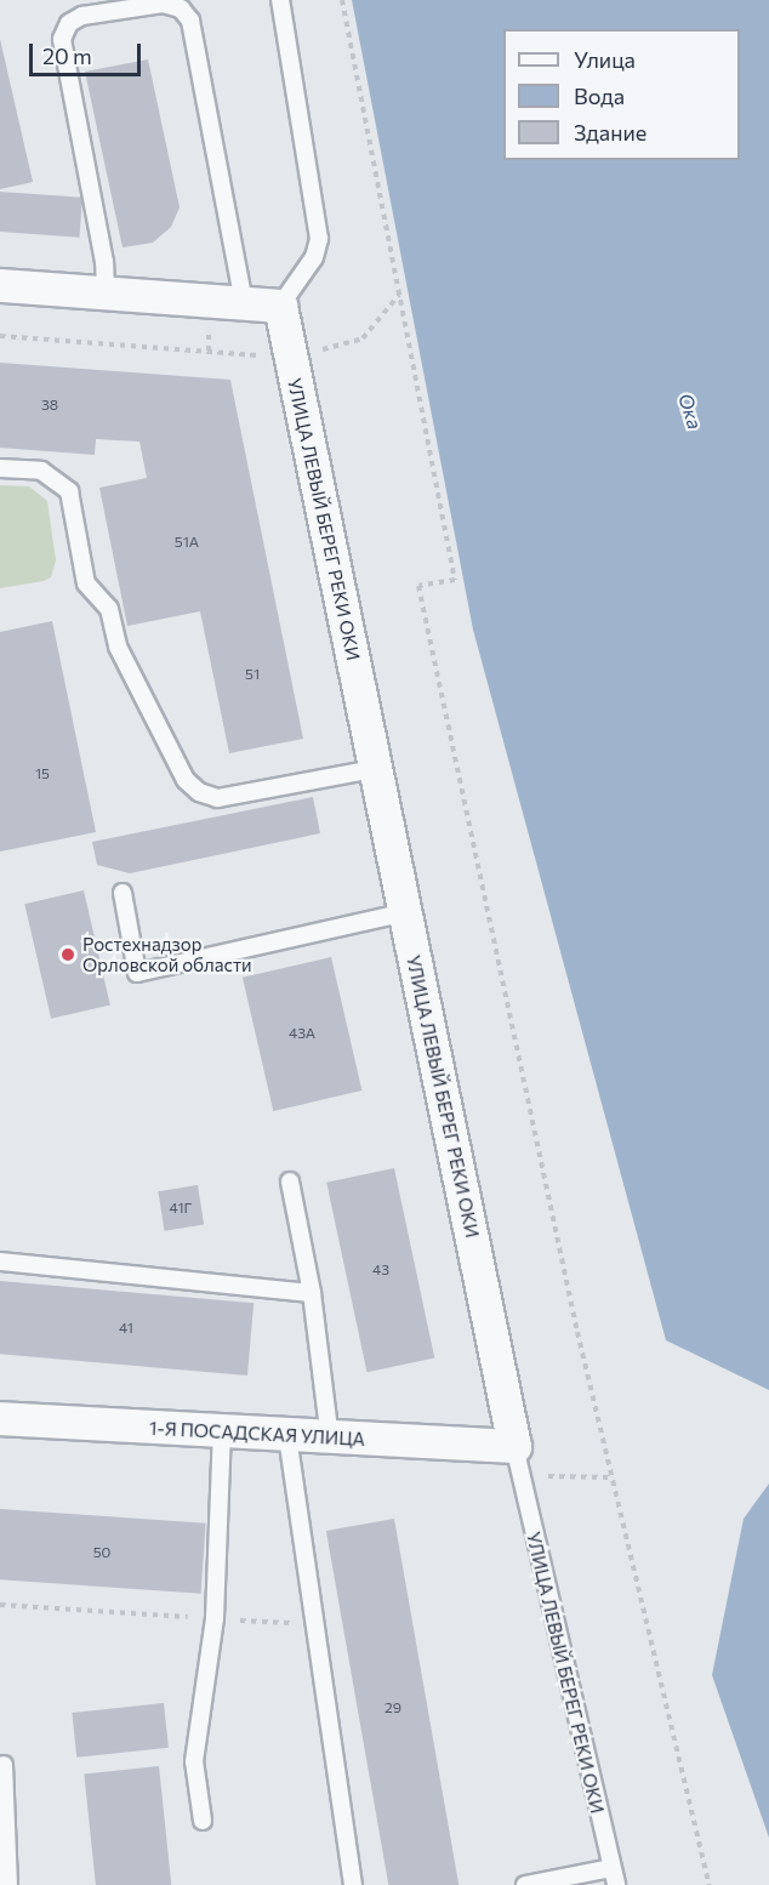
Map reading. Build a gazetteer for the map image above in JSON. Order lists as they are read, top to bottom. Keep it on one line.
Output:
{"streets":{"street":["УЛИЦА ЛЕВЫЙ БЕРЕГ РЕКИ ОКИ","1-Я ПОСАДСКАЯ УЛИЦА"]},"crossings":[["УЛИЦА ЛЕВЫЙ БЕРЕГ РЕКИ ОКИ","1-Я ПОСАДСКАЯ УЛИЦА"]],"water":["Ока"],"places":["Ростехнадзор Орловской области"],"house_numbers":["38","51А","51","15","43А","41Г","43","41","50","29"],"legend":["Улица","Вода","Здание"],"scale_bar":"20 m"}
